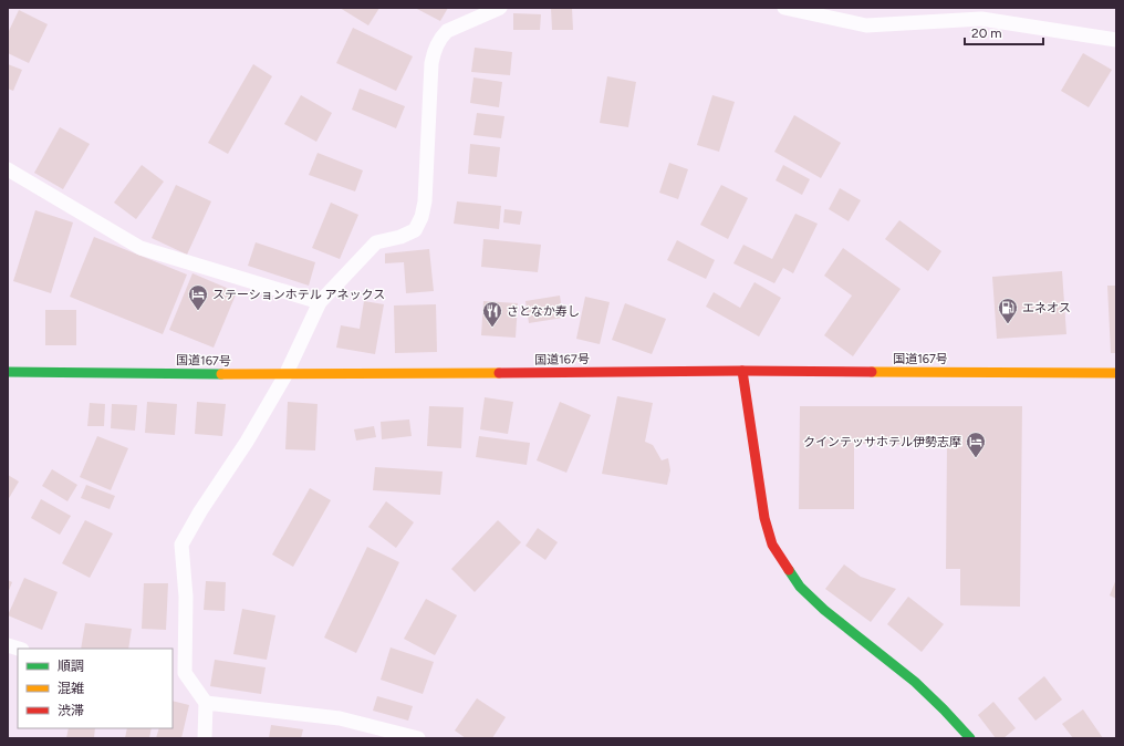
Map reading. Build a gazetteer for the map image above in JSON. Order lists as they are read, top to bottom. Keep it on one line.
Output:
{"streets":{"street":["国道167号"]},"places":{"hotel":["ステーションホテル アネックス","クインテッサホテル伊勢志摩"],"fuel station":["エネオス"],"restaurant":["さとなか寿し"]},"legend":["順調","混雑","渋滞"],"scale_bar":"20 m"}
